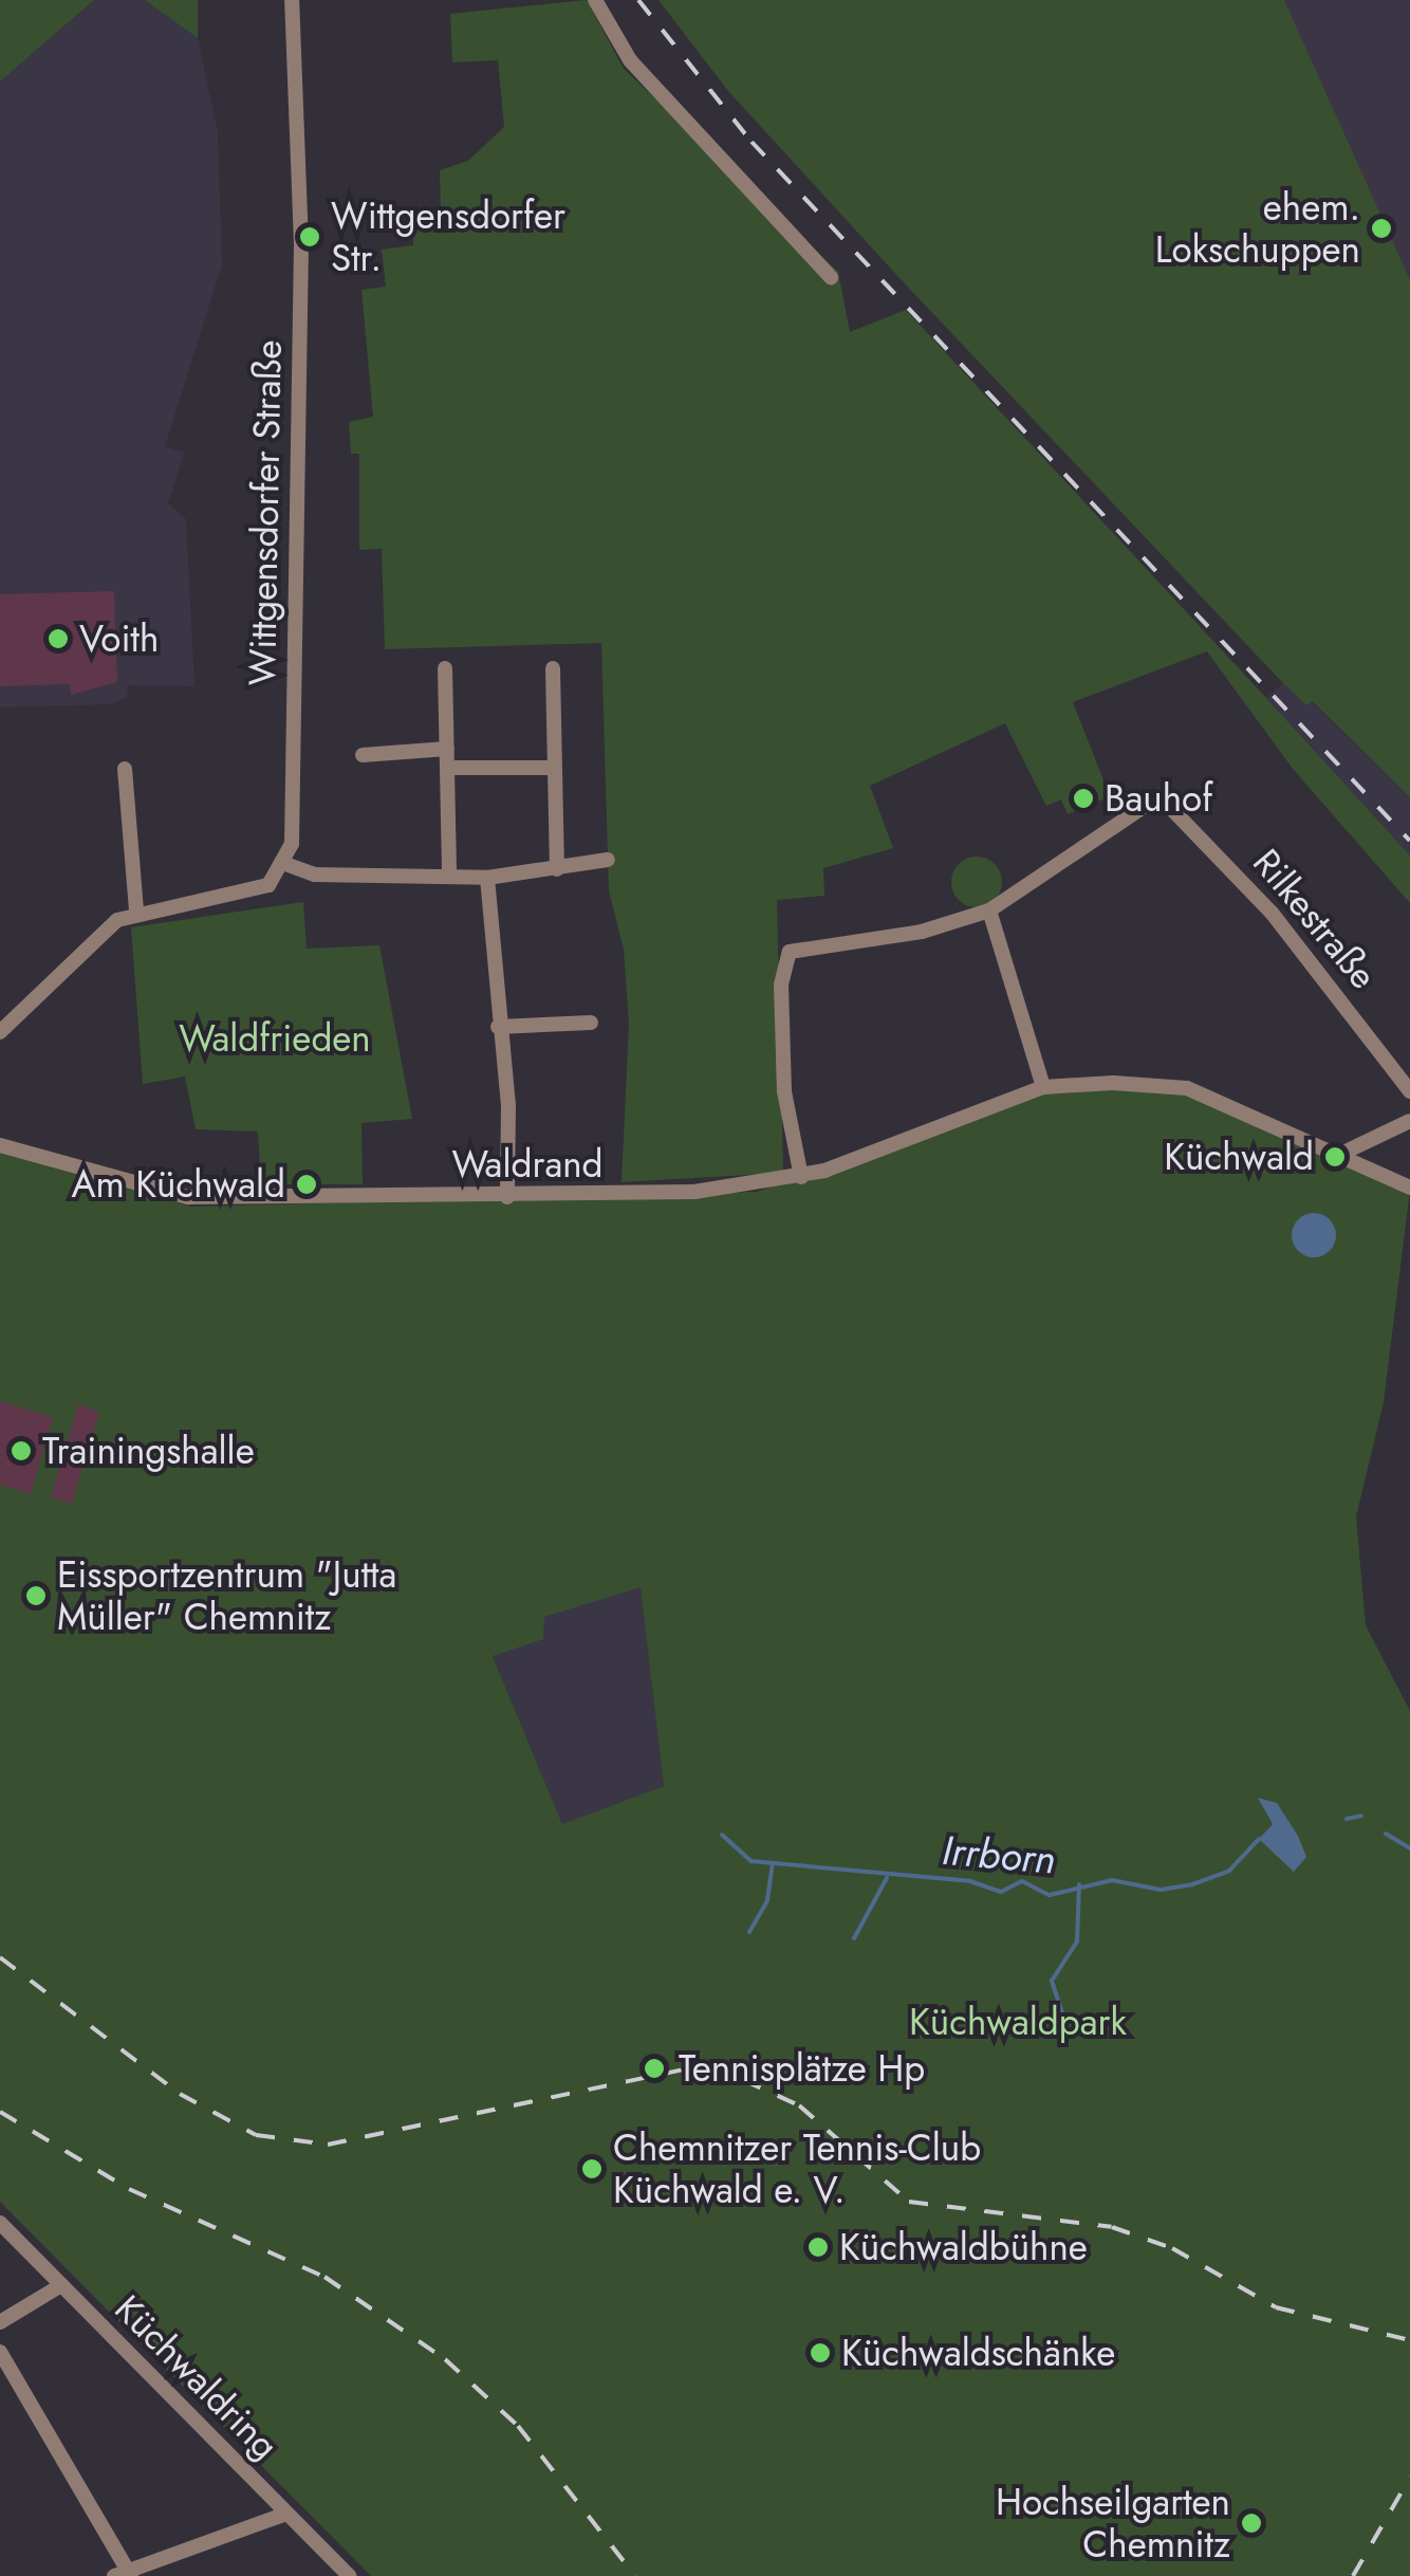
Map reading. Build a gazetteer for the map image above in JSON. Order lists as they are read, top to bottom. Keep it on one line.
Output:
{"streets":{"street":["Wittgensdorfer Straße","Rilkestraße","Waldrand","Küchwaldring"]},"water":["Irrborn"],"parks":["Waldfrieden","Küchwaldpark"],"places":["ehem. Lokschuppen","Wittgensdorfer Str.","Voith","Bauhof","Küchwald","Am Küchwald","Trainingshalle","Eissportzentrum \"Jutta Müller\" Chemnitz","Tennisplätze Hp","Chemnitzer Tennis-Club Küchwald e. V.","Küchwaldbühne","Küchwaldschänke","Hochseilgarten Chemnitz"]}
